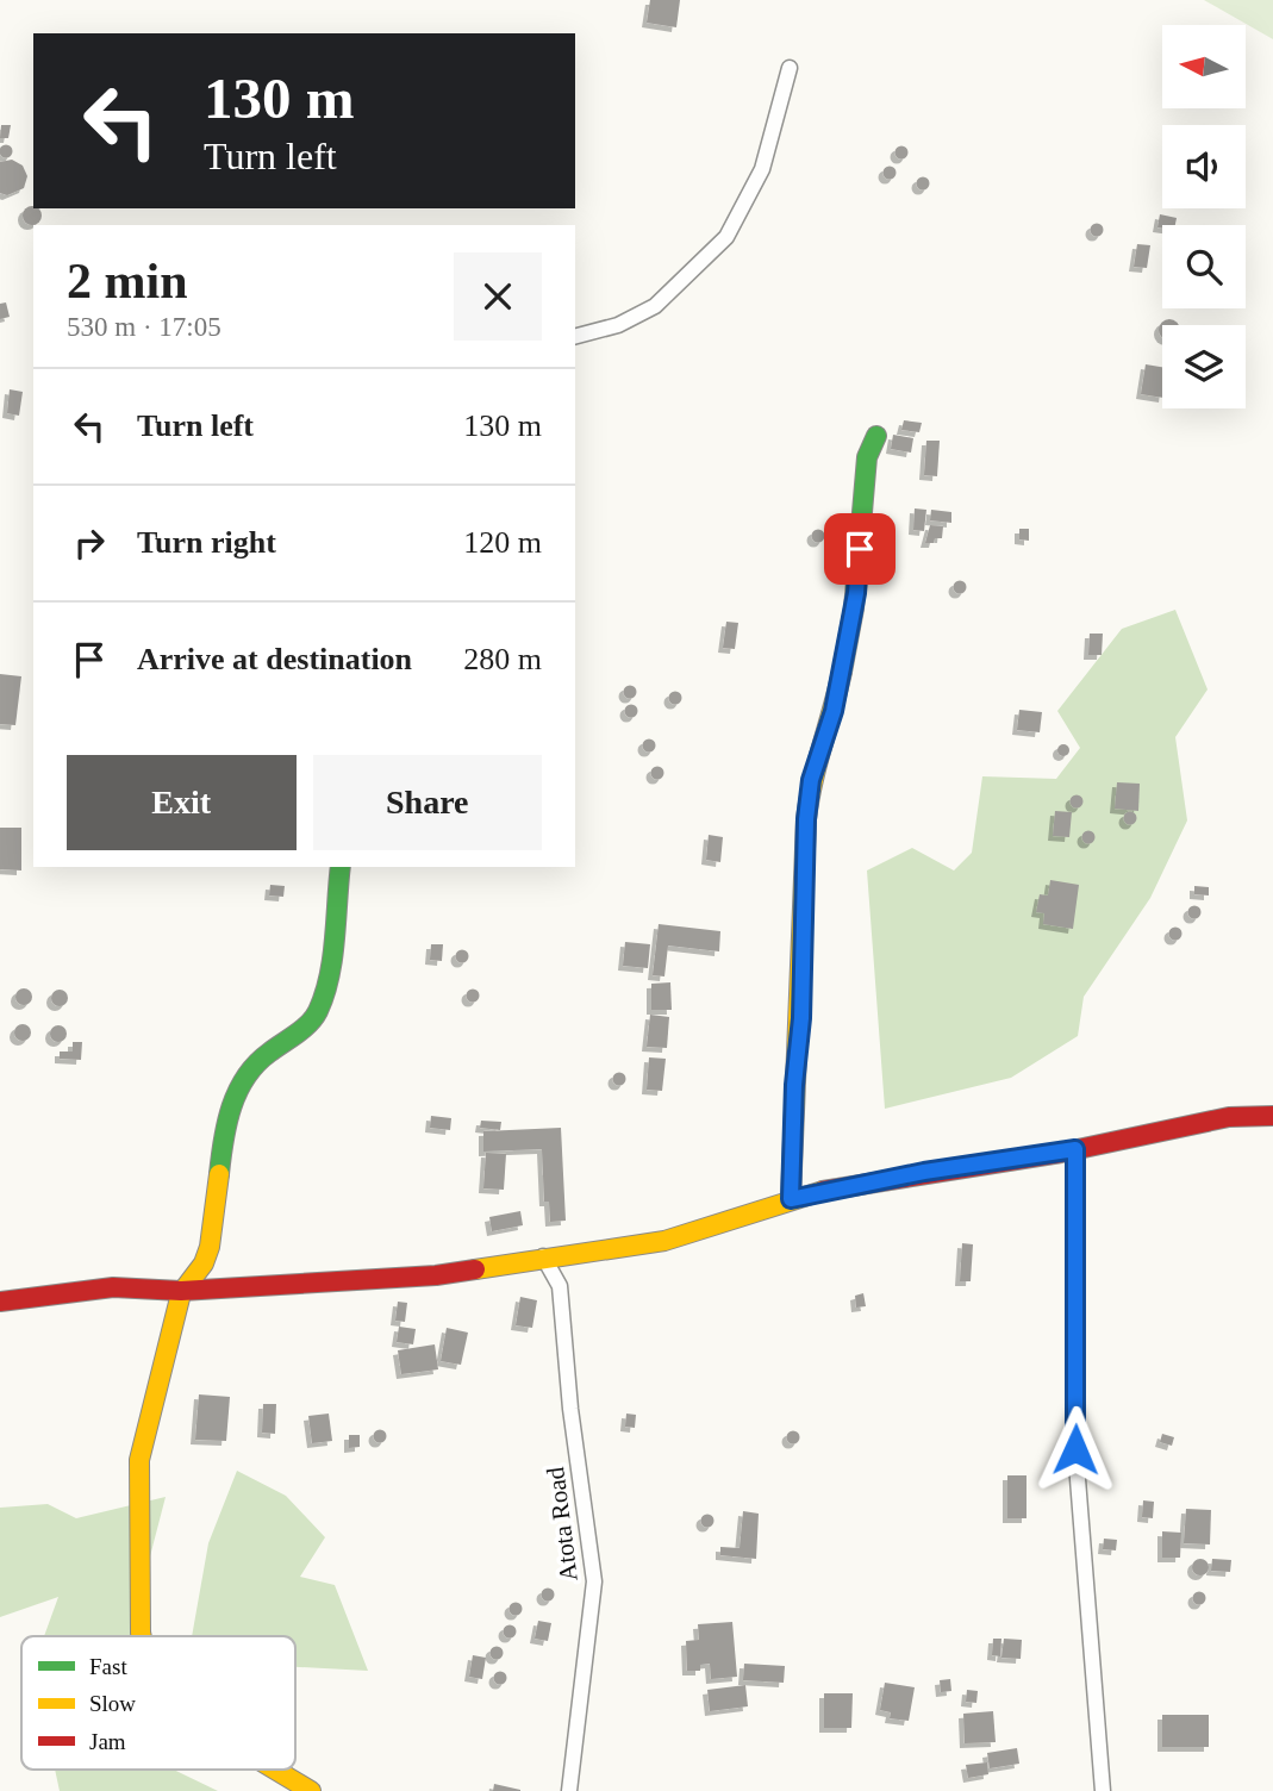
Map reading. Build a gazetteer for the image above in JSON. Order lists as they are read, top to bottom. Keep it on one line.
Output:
{"streets":{"street":["Atota Road"]},"legend":["Fast","Slow","Jam"],"north":"left","page":{"turn":["130 m","Turn left"],"heading":["2 min","530 m · 17:05"],"list":[{"name":"Turn left","value":"130 m"},{"name":"Turn right","value":"120 m"},{"name":"Arrive at destination","value":"280 m"}],"buttons":["Exit","Share"]}}
